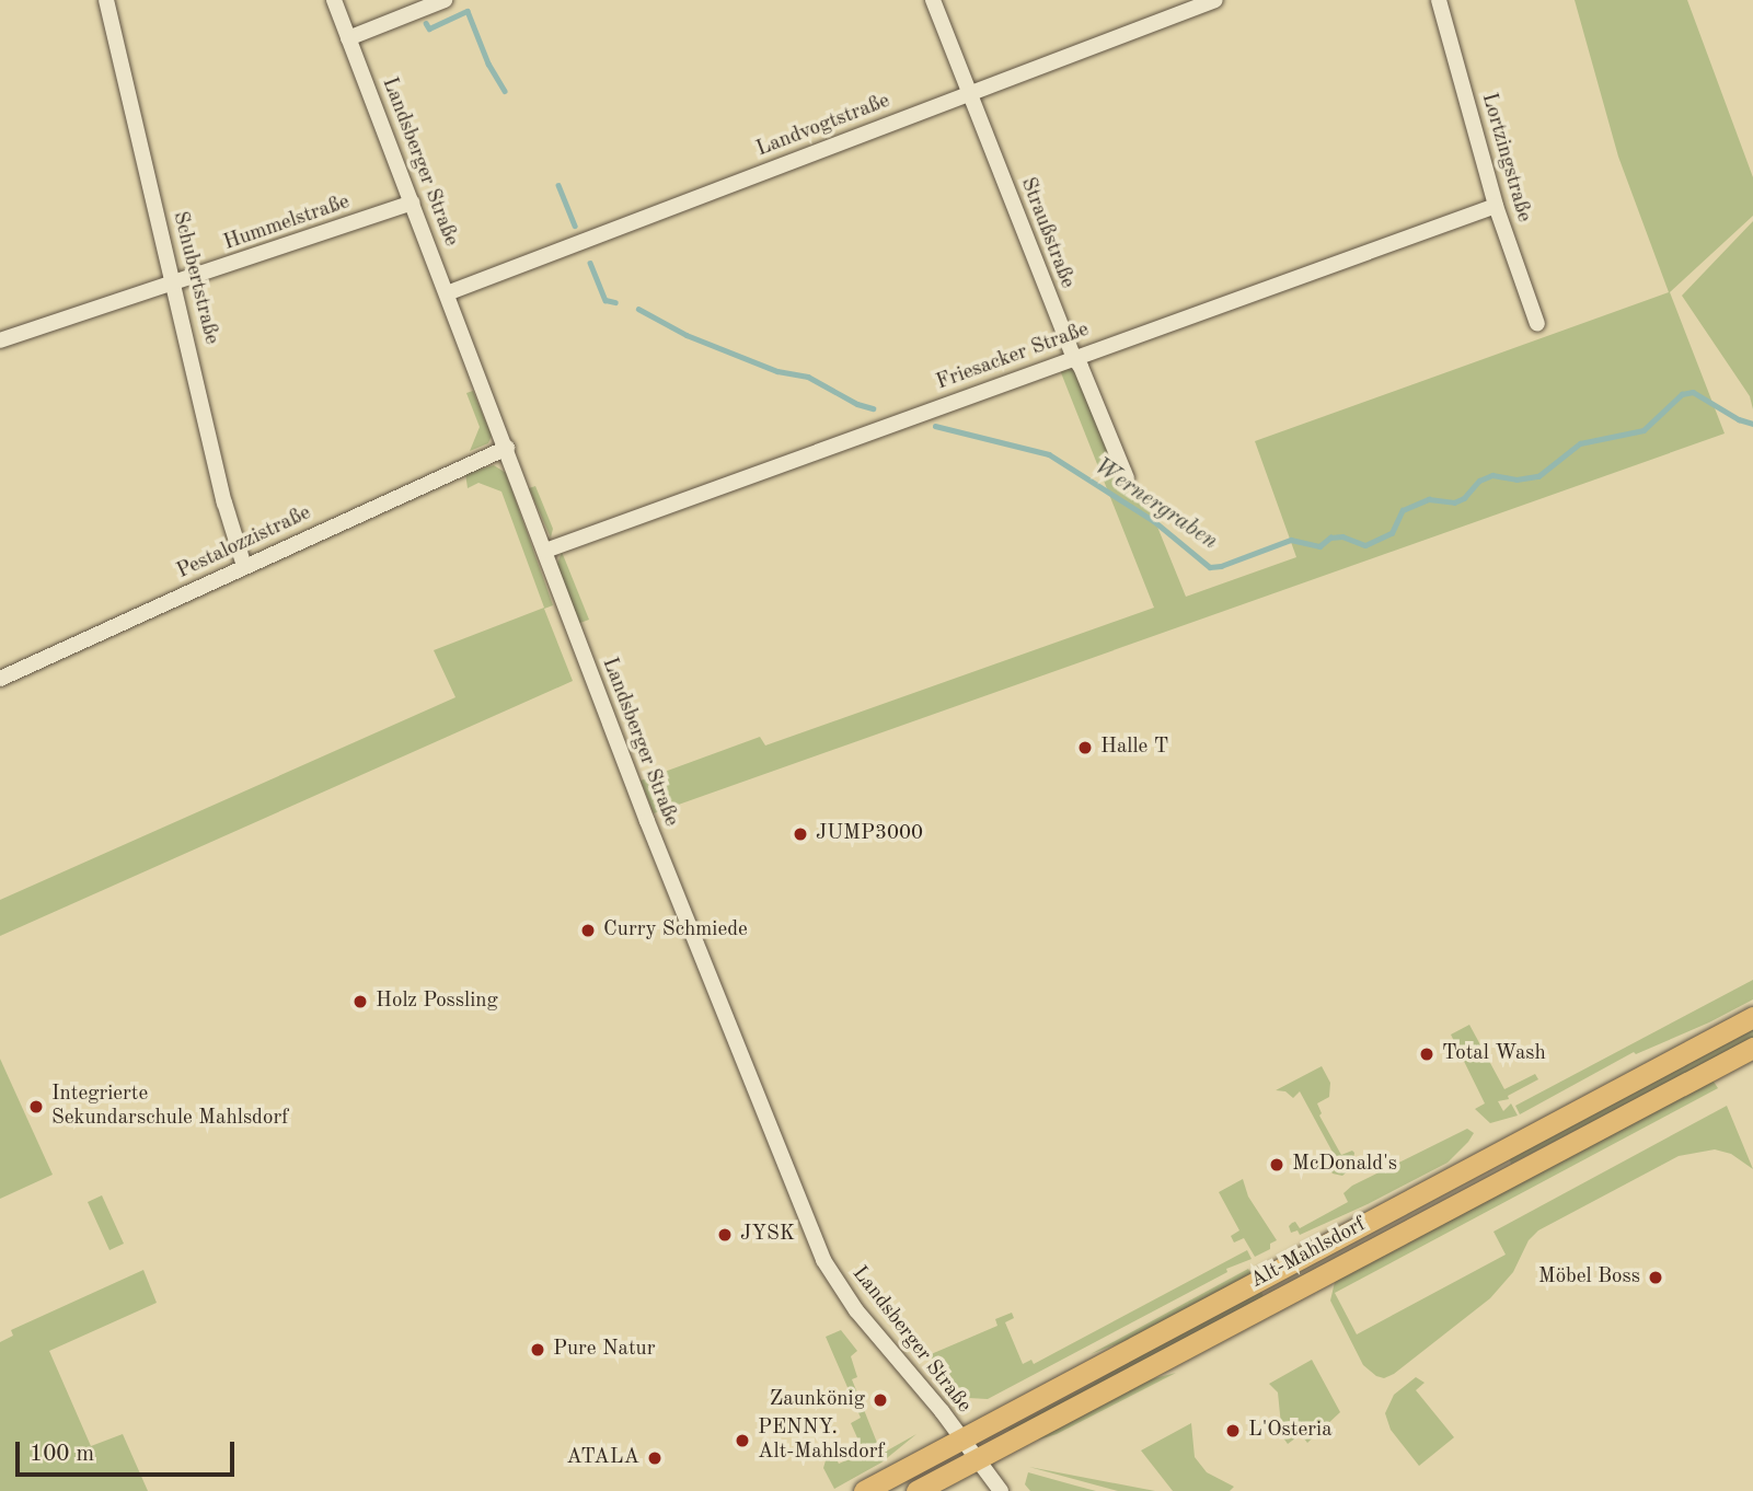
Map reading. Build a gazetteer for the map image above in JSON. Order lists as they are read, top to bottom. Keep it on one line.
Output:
{"streets":{"main road":["Alt-Mahlsdorf"],"street":["Landvogtstraße","Lortzingstraße","Landsberger Straße","Hummelstraße","Straußstraße","Schubertstraße","Friesacker Straße","Pestalozzistraße"]},"crossings":[["Landvogtstraße","Landsberger Straße"],["Landvogtstraße","Straußstraße"],["Lortzingstraße","Friesacker Straße"],["Landsberger Straße","Hummelstraße"],["Landsberger Straße","Friesacker Straße"],["Landsberger Straße","Pestalozzistraße"],["Landsberger Straße","Alt-Mahlsdorf"],["Hummelstraße","Schubertstraße"],["Straußstraße","Friesacker Straße"],["Schubertstraße","Pestalozzistraße"]],"water":["Wernergraben"],"places":["Halle T","JUMP3000","Curry Schmiede","Holz Possling","Total Wash","Integrierte Sekundarschule Mahlsdorf","McDonald's","JYSK","Möbel Boss","Pure Natur","Zaunkönig","L'Osteria","PENNY. Alt-Mahlsdorf","ATALA"],"scale_bar":"100 m"}
